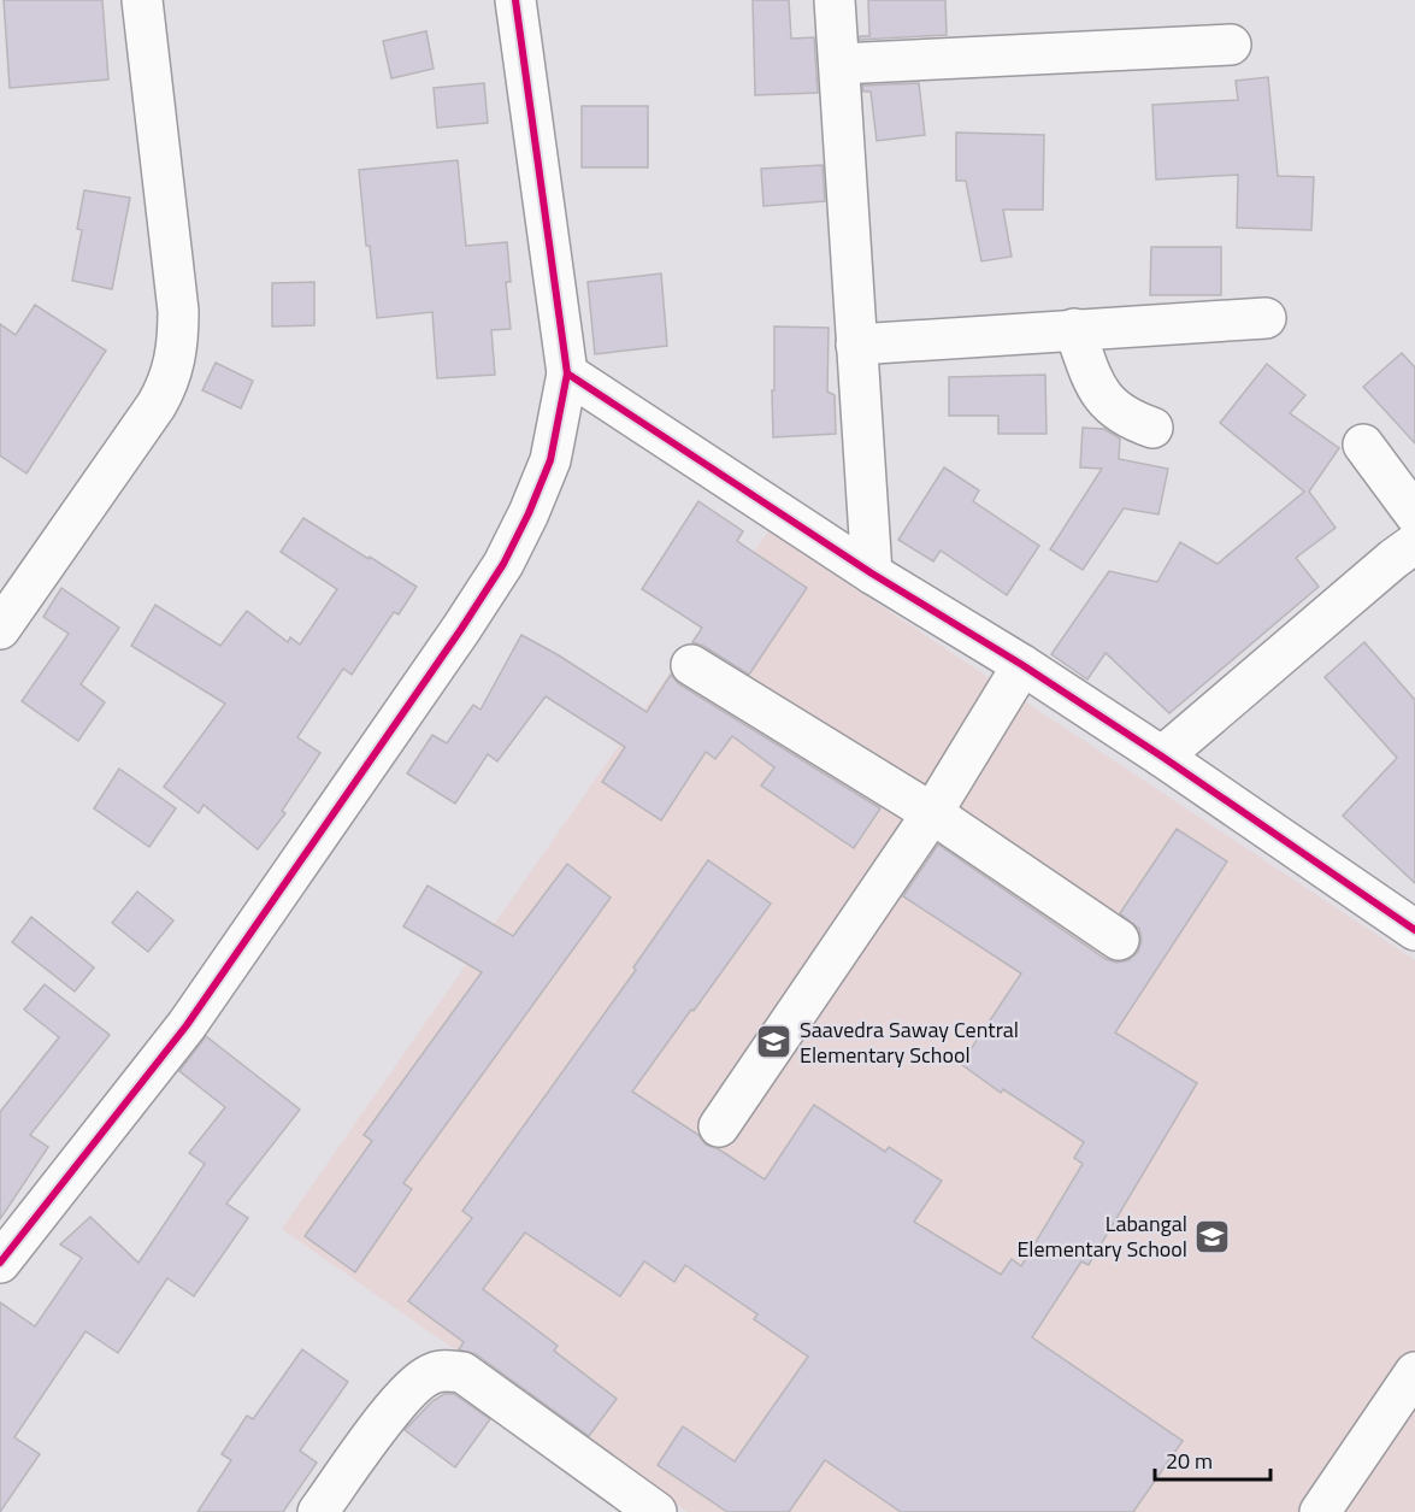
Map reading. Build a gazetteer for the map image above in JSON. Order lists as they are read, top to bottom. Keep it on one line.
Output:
{"places":{"school or university":["Saavedra Saway Central Elementary School","Labangal Elementary School"]},"scale_bar":"20 m"}
